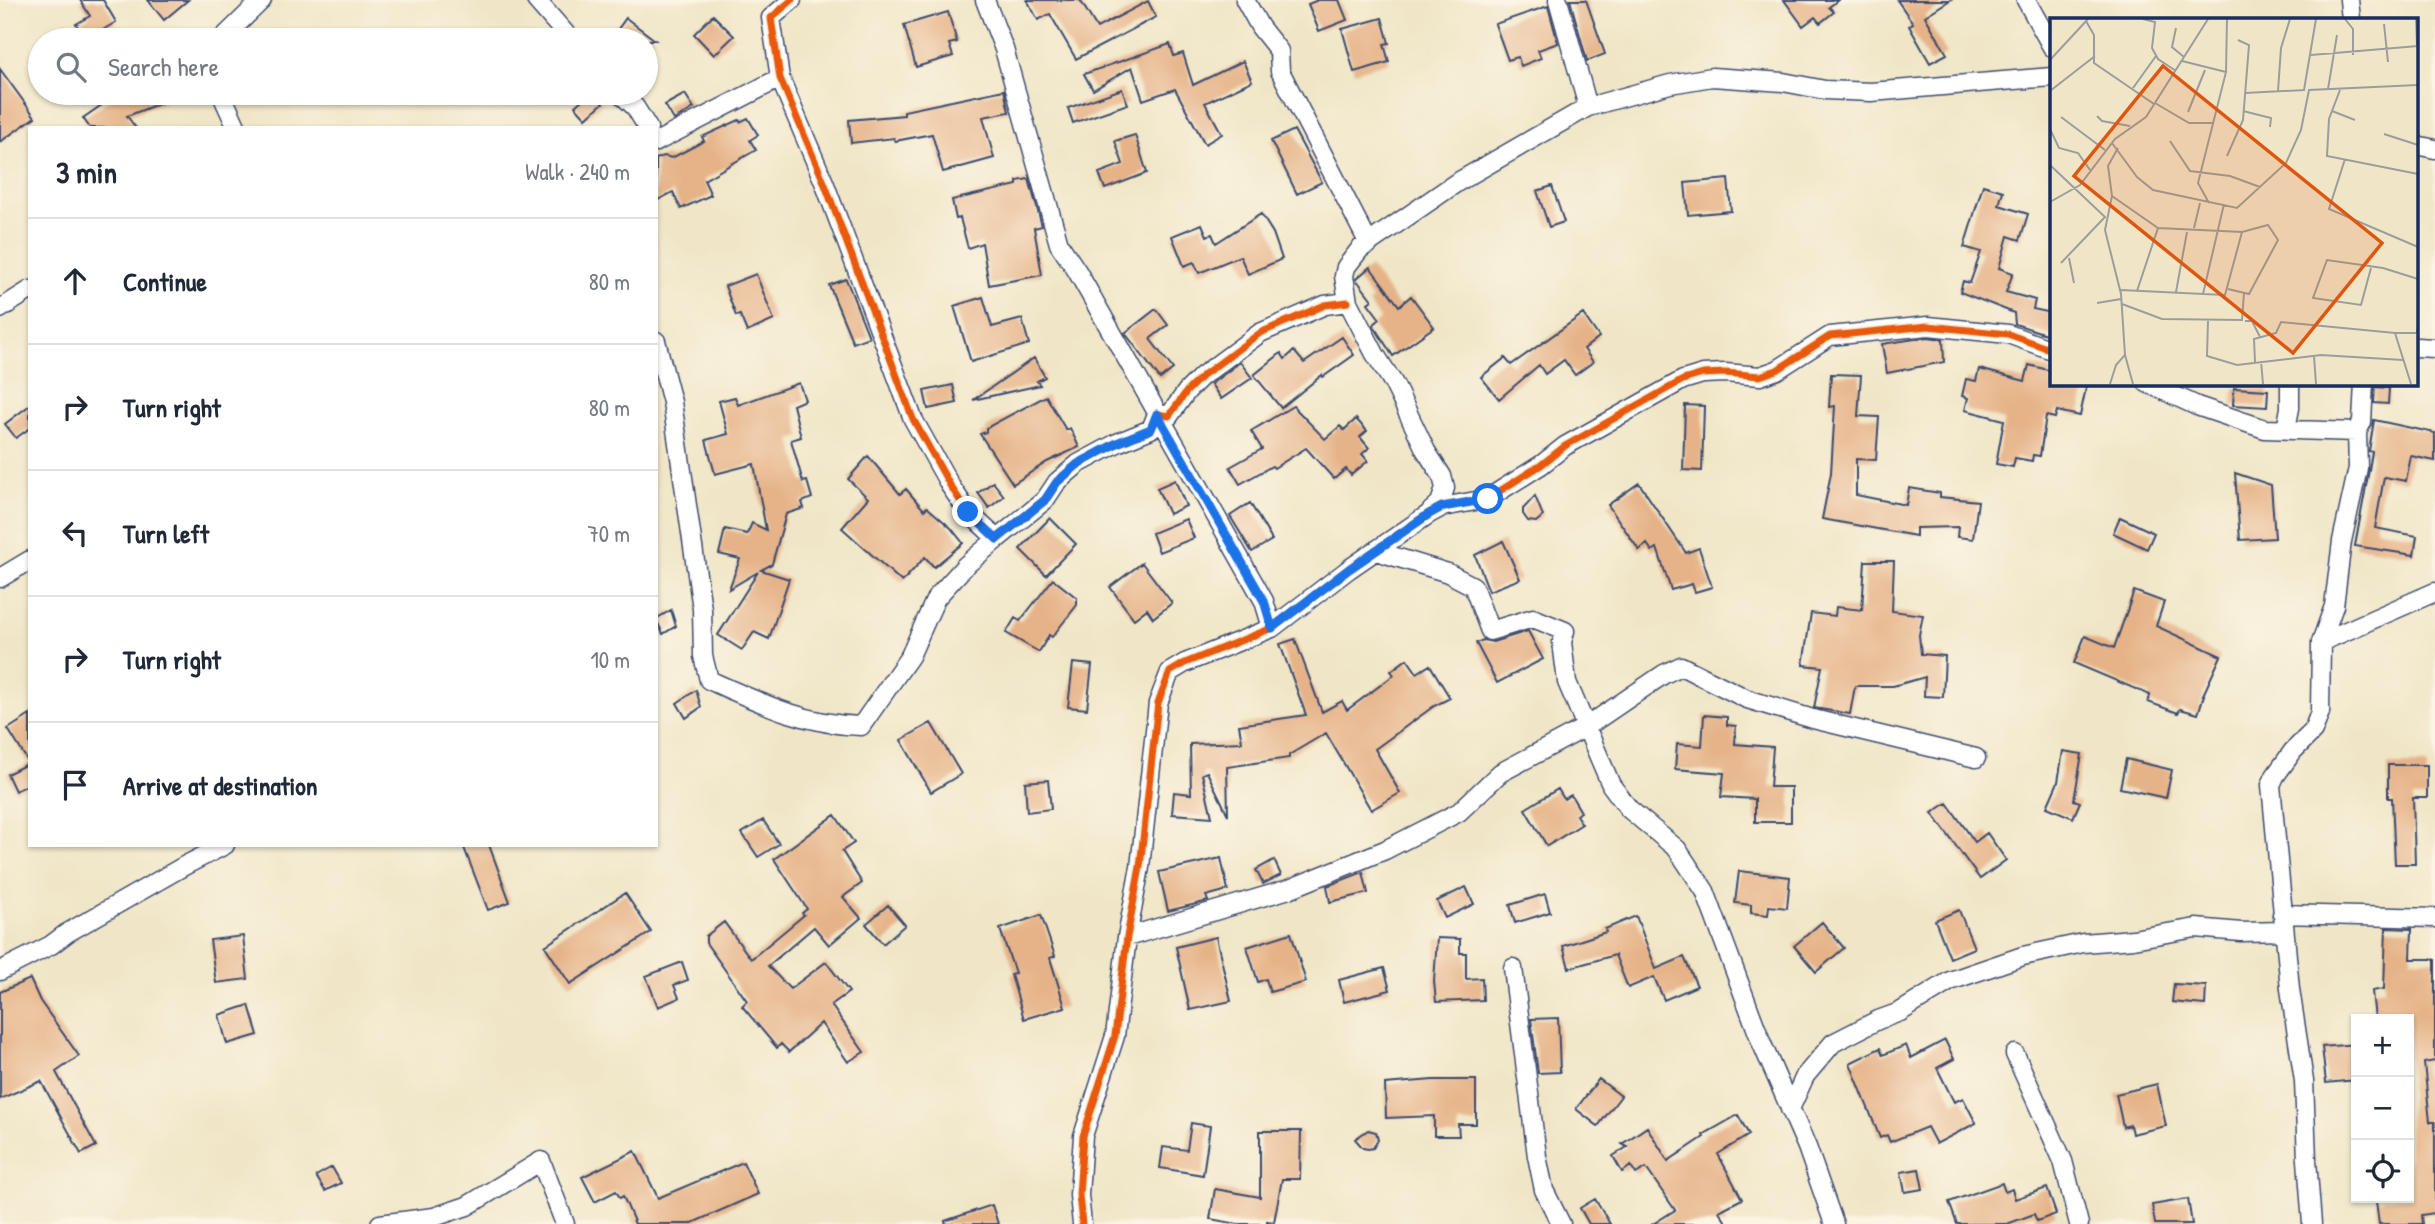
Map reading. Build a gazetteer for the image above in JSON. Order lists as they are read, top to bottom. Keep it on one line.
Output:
{"page":{"search":"Search here","heading":["3 min","Walk · 240 m"],"list":[["Continue","80 m"],["Turn right","80 m"],["Turn left","70 m"],["Turn right","10 m"],"Arrive at destination"],"map_buttons":["+","−"]}}
